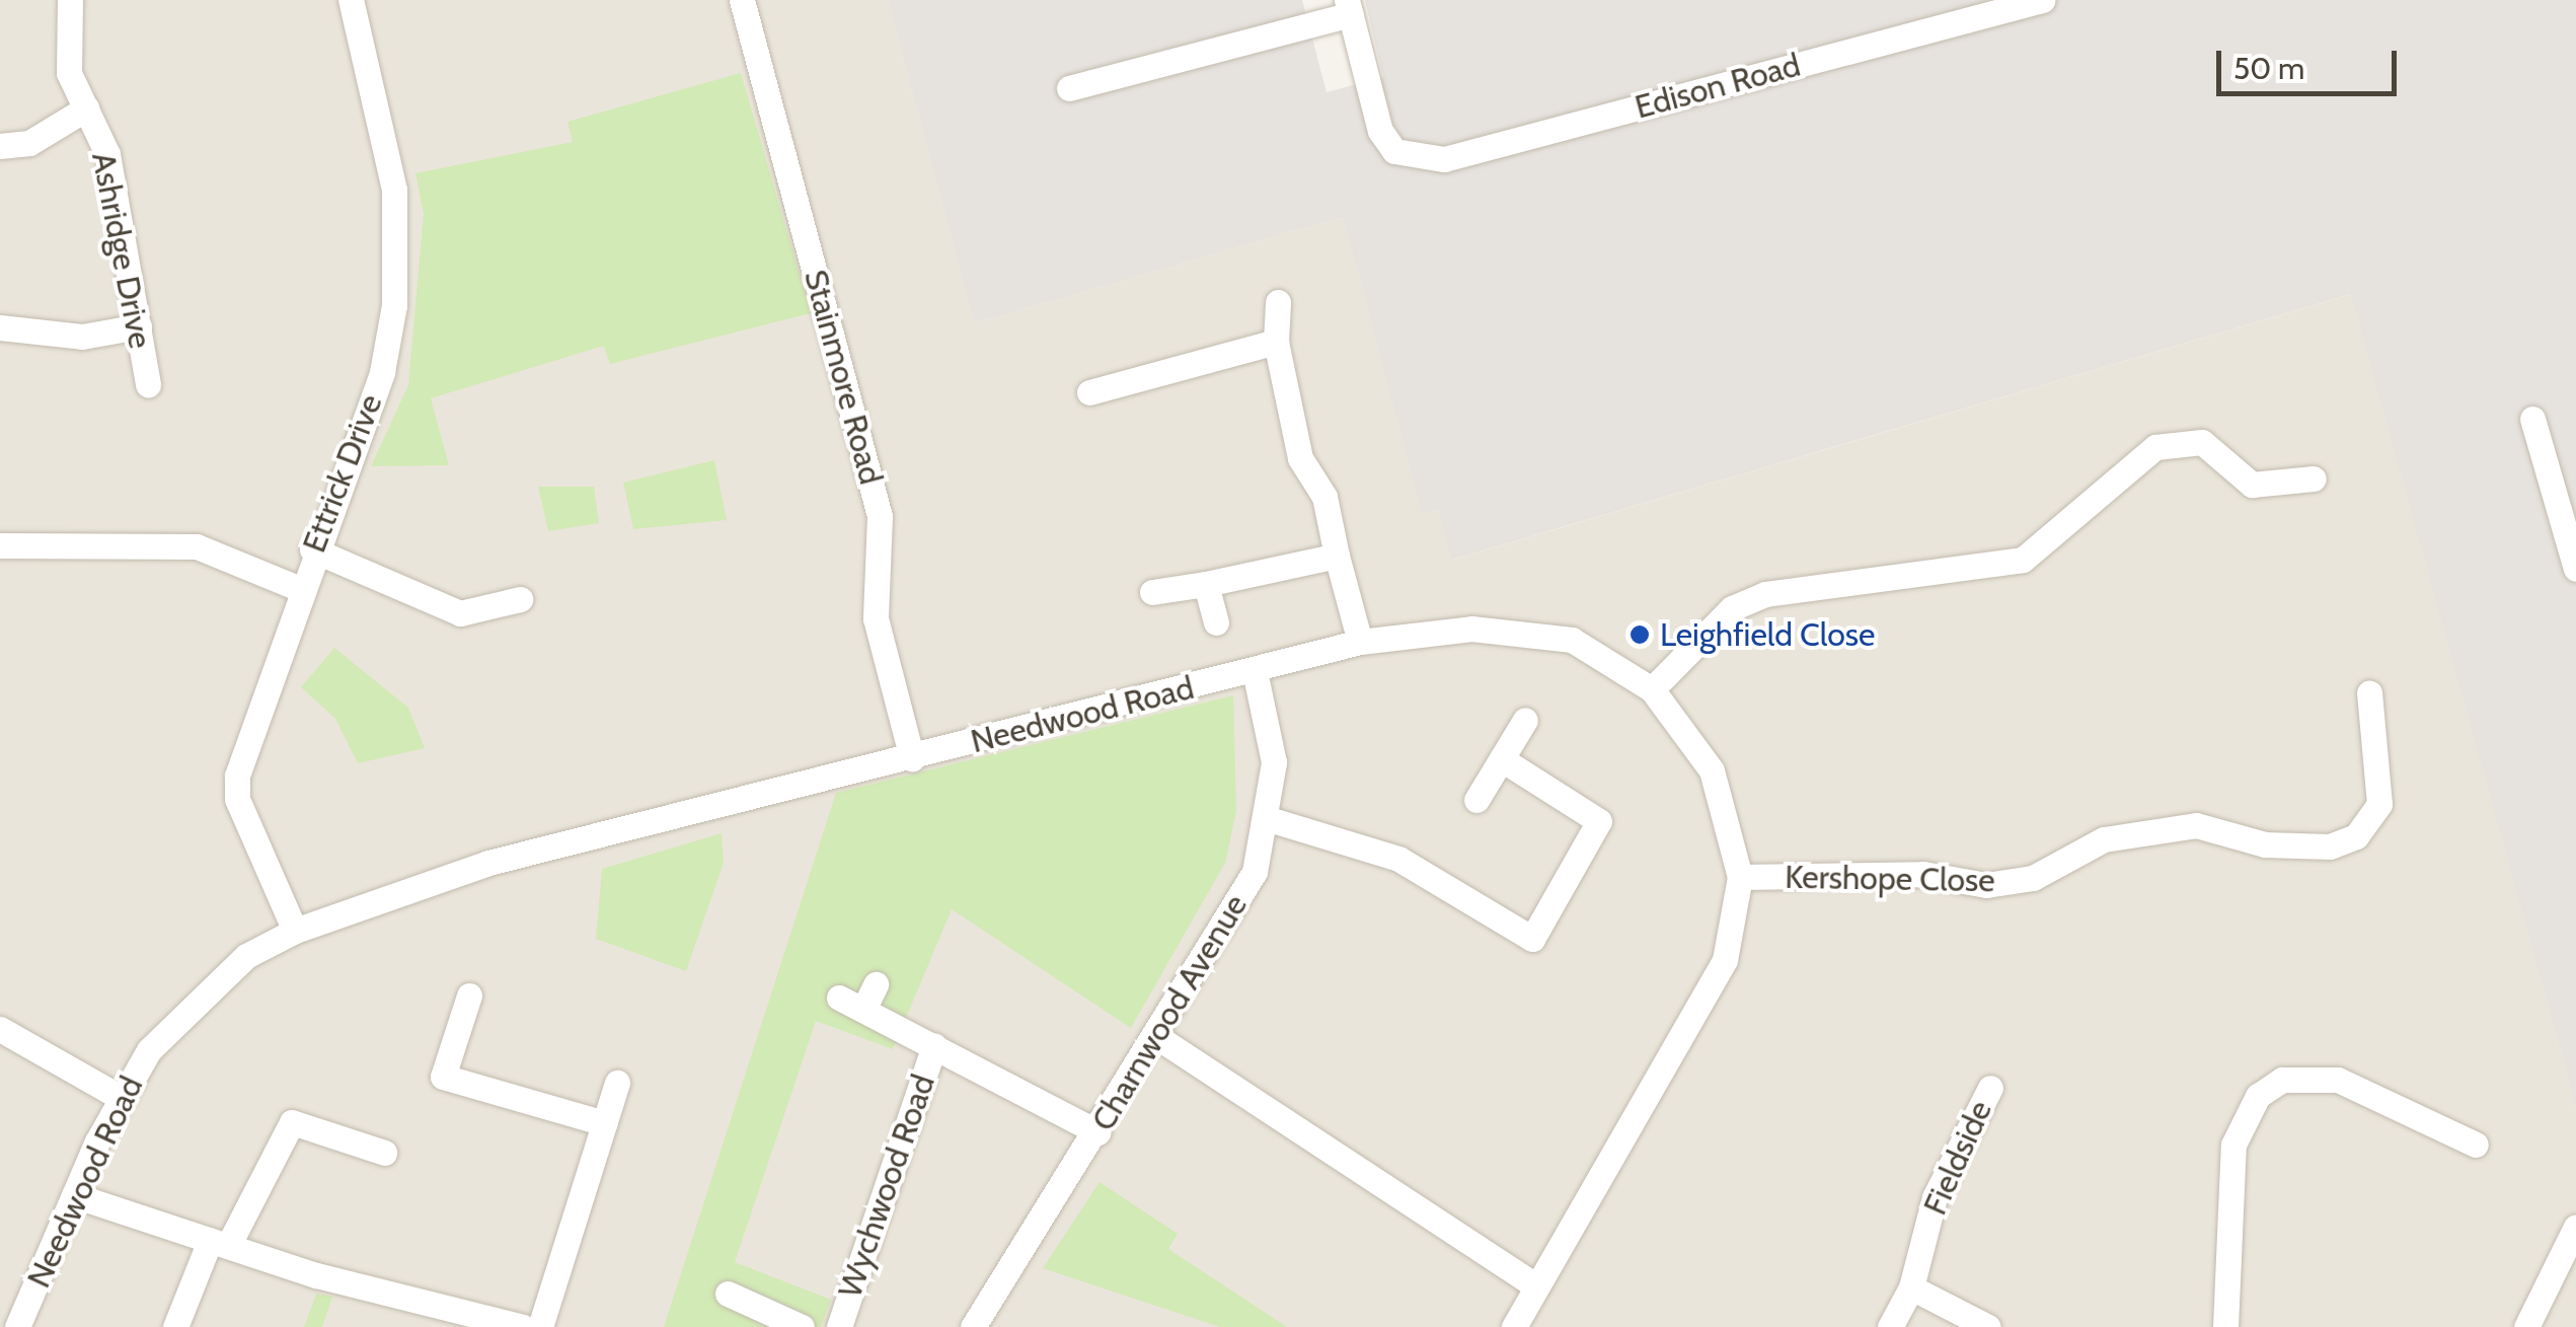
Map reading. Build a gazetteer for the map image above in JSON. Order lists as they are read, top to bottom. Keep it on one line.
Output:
{"streets":{"street":["Edison Road","Ashridge Drive","Stainmore Road","Ettrick Drive","Needwood Road","Kershope Close","Charnwood Avenue","Fieldside","Wychwood Road"]},"crossings":[["Stainmore Road","Needwood Road"],["Ettrick Drive","Needwood Road"],["Needwood Road","Kershope Close"],["Needwood Road","Charnwood Avenue"],["Charnwood Avenue","Wychwood Road"]],"places":["Leighfield Close"],"scale_bar":"50 m"}
